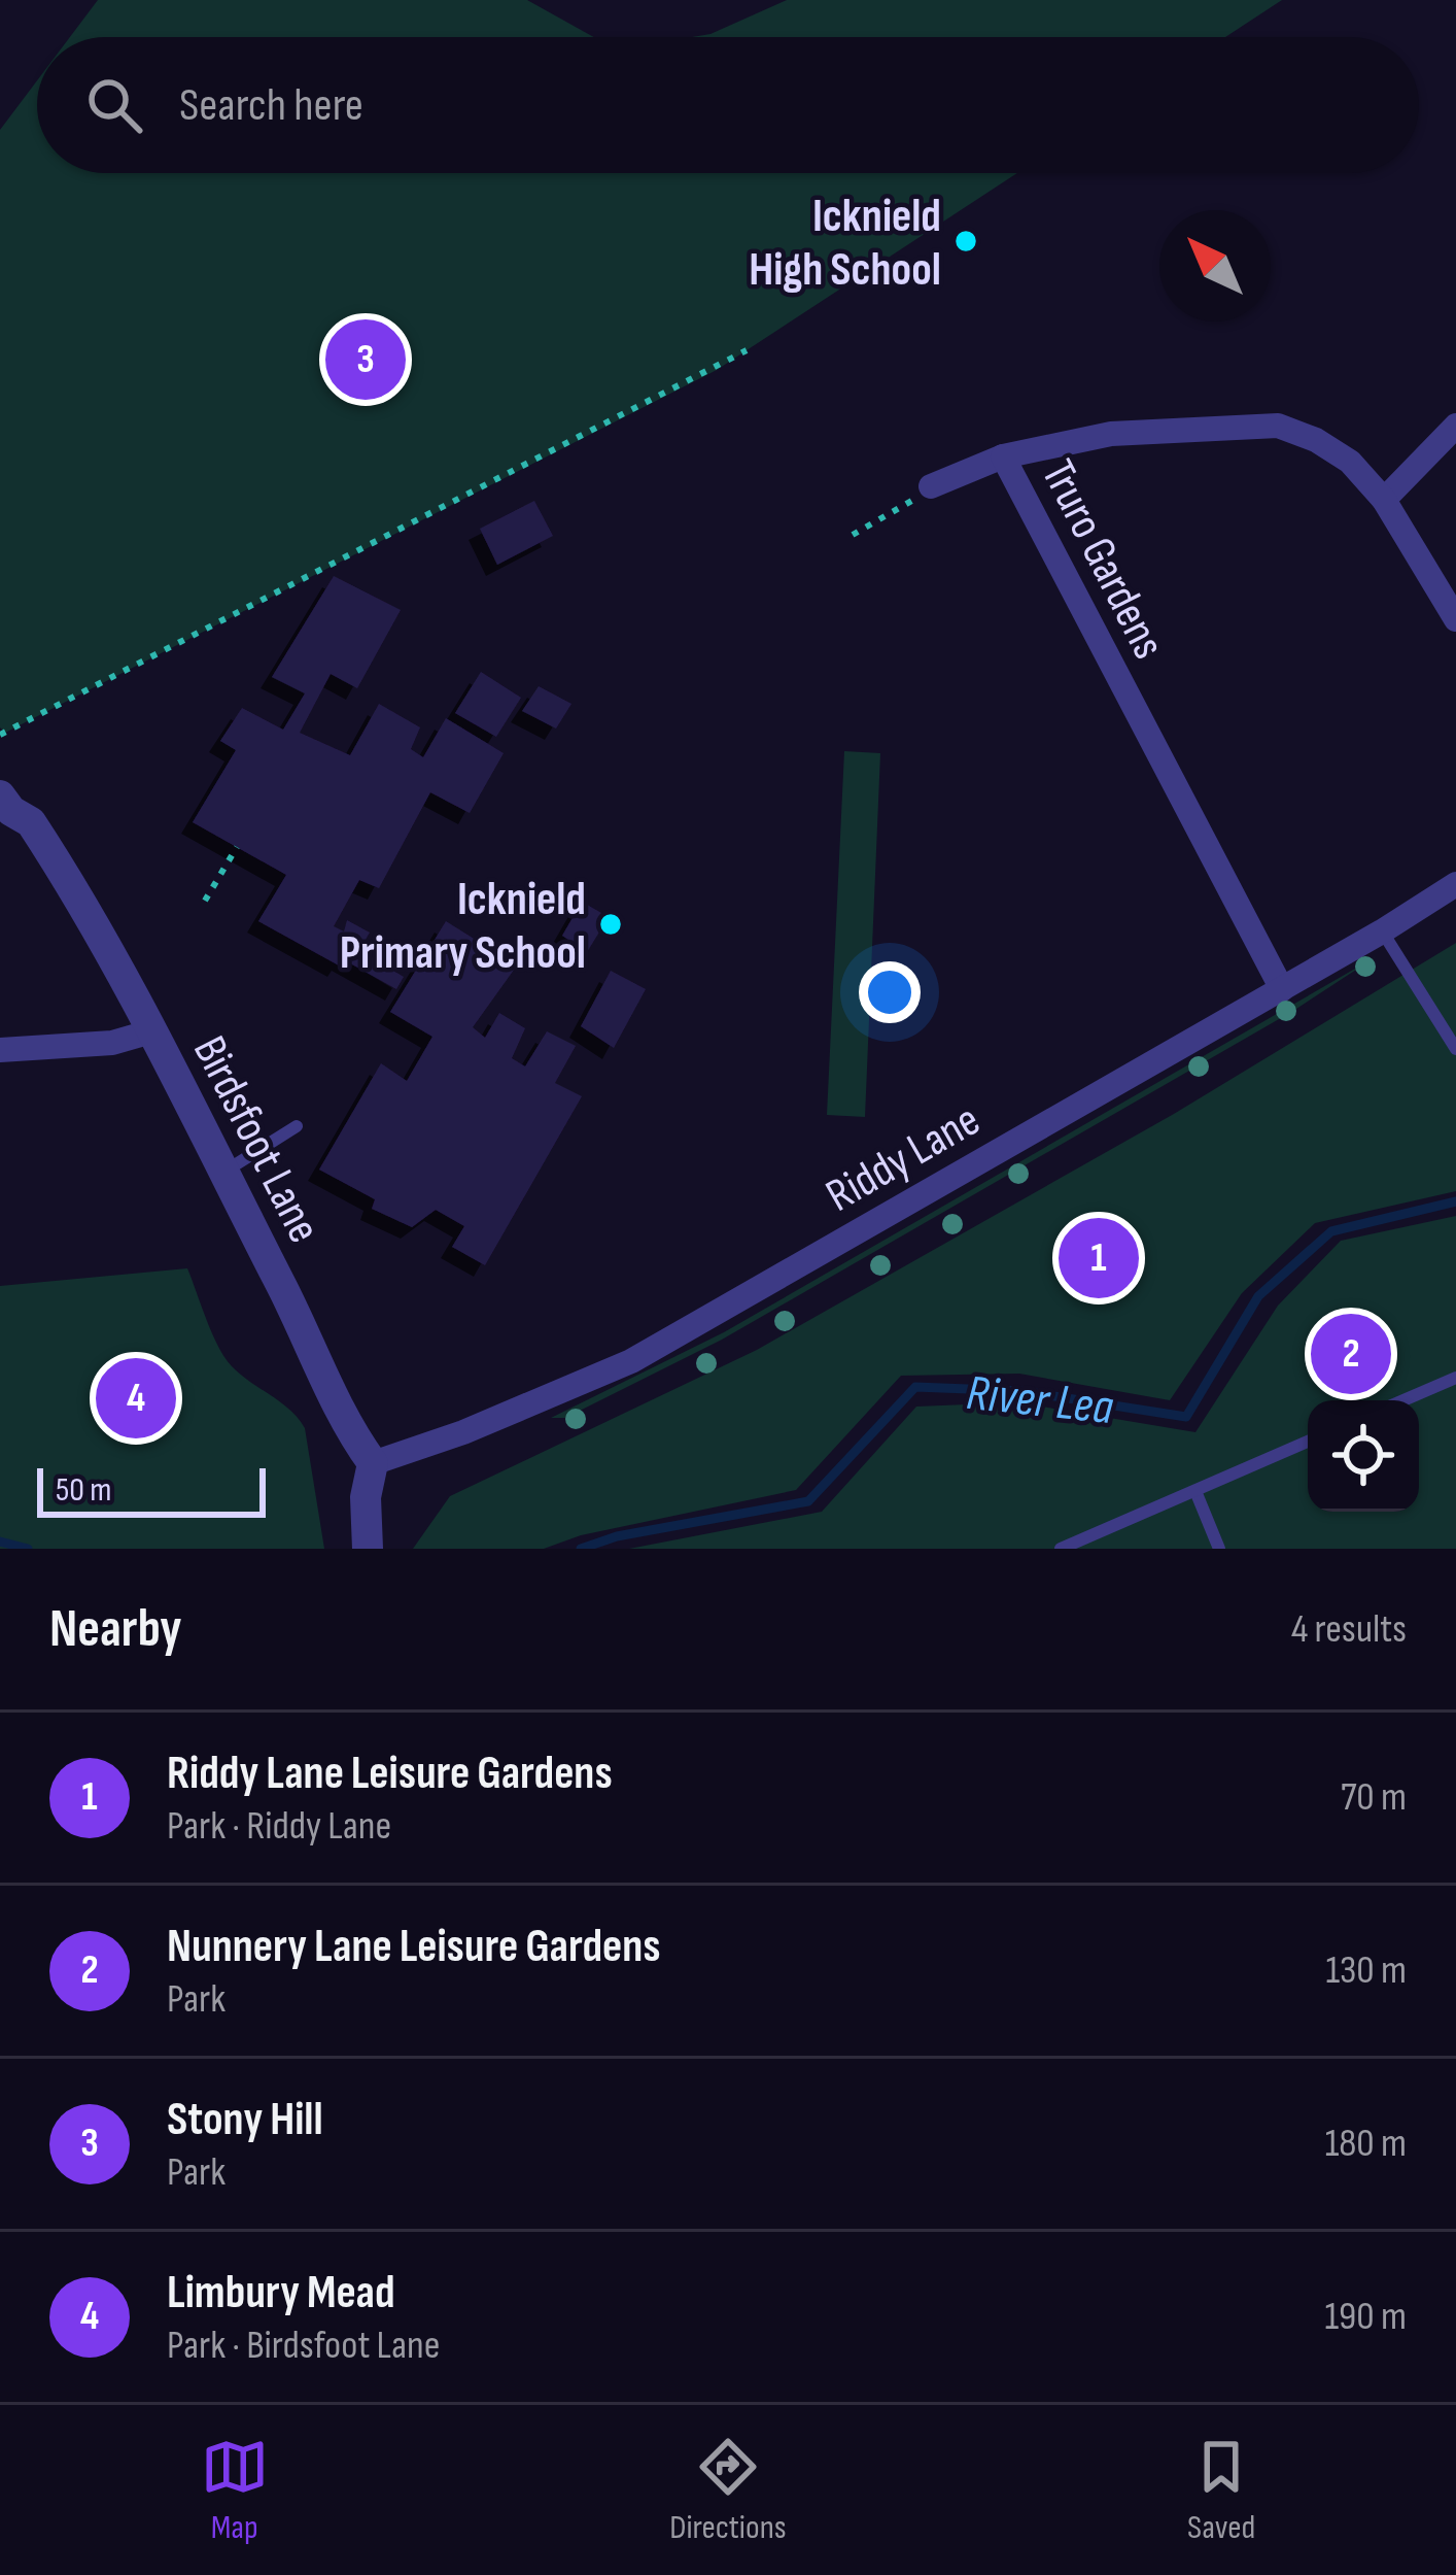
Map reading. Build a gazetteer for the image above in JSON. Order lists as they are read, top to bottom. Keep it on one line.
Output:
{"streets":{"street":["Truro Gardens","Birdsfoot Lane","Riddy Lane"]},"crossings":[["Truro Gardens","Riddy Lane"],["Birdsfoot Lane","Riddy Lane"]],"water":["River Lea"],"places":["Icknield High School","Icknield Primary School"],"scale_bar":"50 m","north":"top left","page":{"search":"Search here","pins":["3","1","2","4"],"scale":"50 m","heading":["Nearby","4 results"],"list":[{"mark":"1","name":"Riddy Lane Leisure Gardens","note":"Park · Riddy Lane","value":"70 m"},{"mark":"2","name":"Nunnery Lane Leisure Gardens","note":"Park","value":"130 m"},{"mark":"3","name":"Stony Hill","note":"Park","value":"180 m"},{"mark":"4","name":"Limbury Mead","note":"Park · Birdsfoot Lane","value":"190 m"}],"nav":["Map","Directions","Saved"]}}
